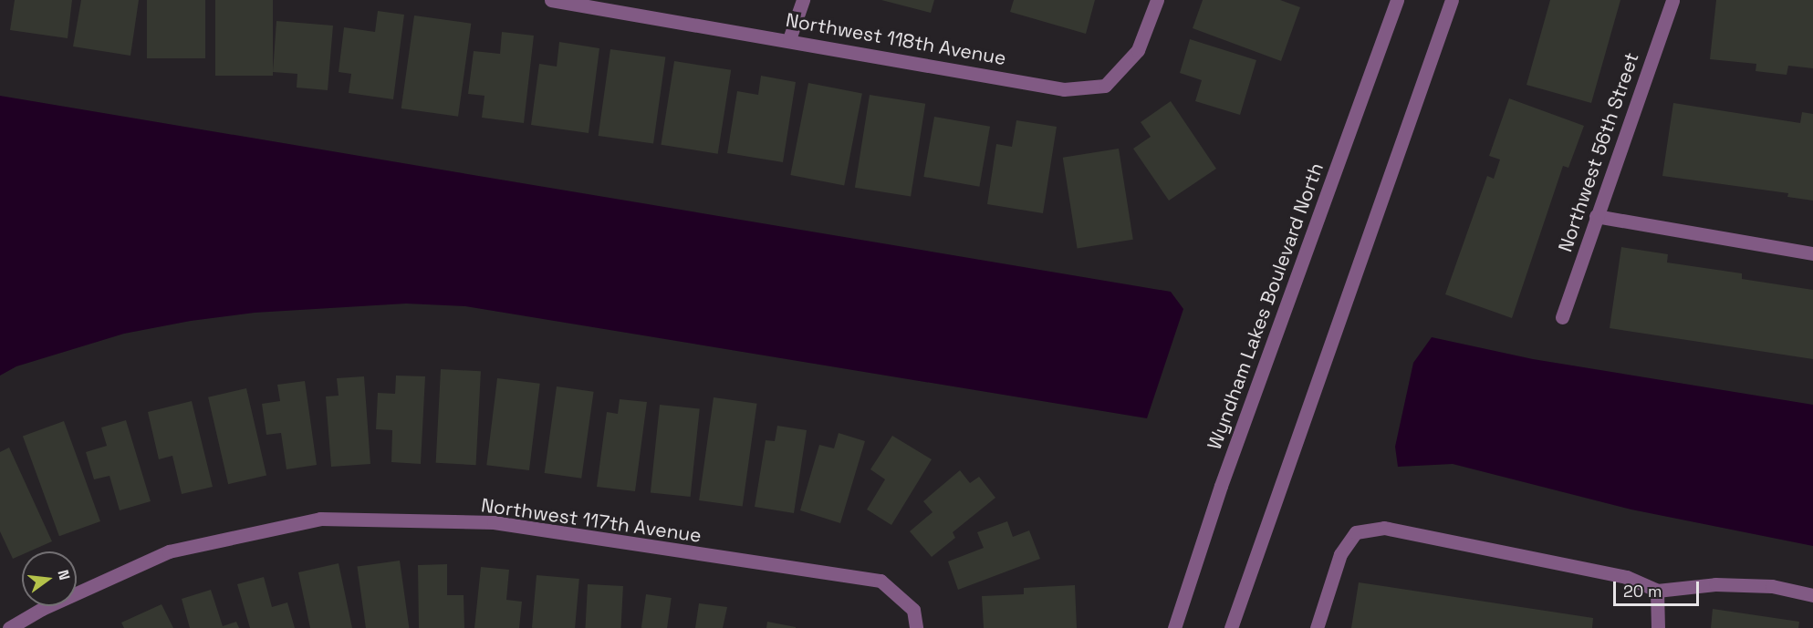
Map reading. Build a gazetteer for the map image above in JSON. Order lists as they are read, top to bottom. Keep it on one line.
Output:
{"streets":{"street":["Northwest 118th Avenue","Northwest 56th Street","Wyndham Lakes Boulevard North","Northwest 117th Avenue"]},"scale_bar":"20 m","north":"right"}
